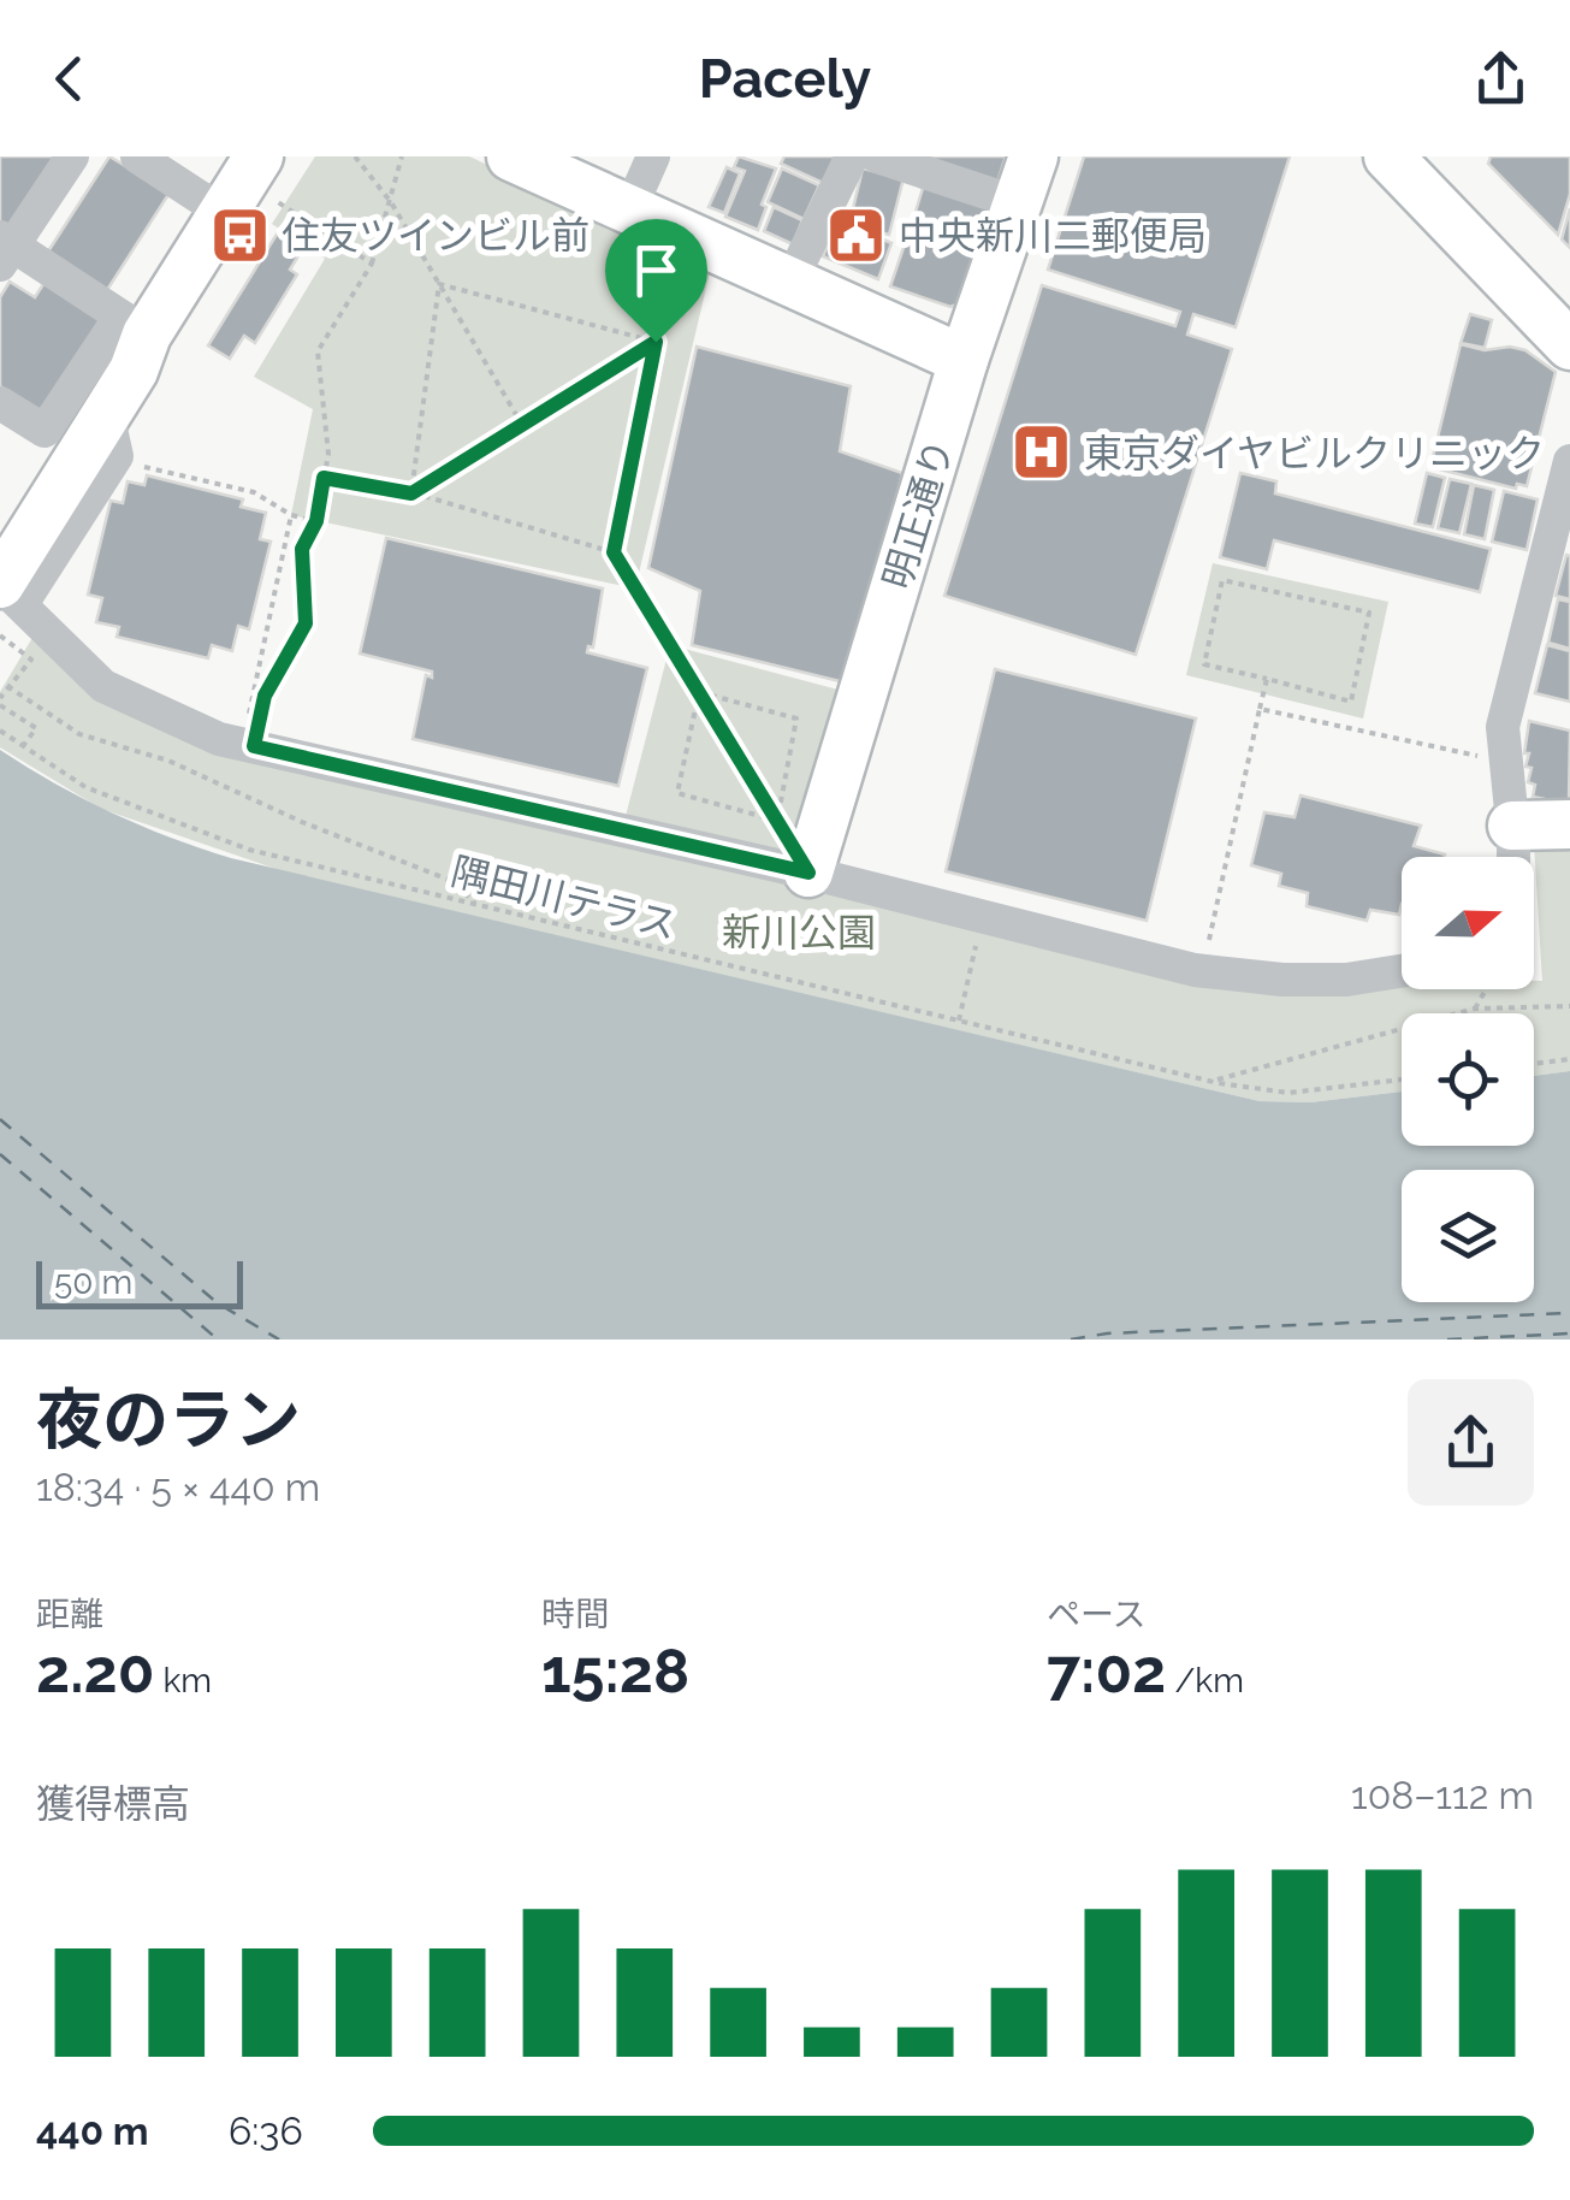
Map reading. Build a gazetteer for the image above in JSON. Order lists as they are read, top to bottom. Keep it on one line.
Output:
{"streets":{"street":["明正通り"],"path":["隅田川テラス"]},"parks":["新川公園"],"places":{"bus stop":["住友ツインビル前"],"public building":["中央新川二郵便局"],"hospital":["東京ダイヤビルクリニック"]},"scale_bar":"50 m","north":"right","page":{"header":"Pacely","scale":"50 m","heading":["夜のラン","18:34 · 5 × 440 m"],"stats":[["距離","2.20 km"],["時間","15:28"],["ペース","7:02 /km"]],"chart":["獲得標高","108–112 m"],"list":[{"name":"440 m","note":"6:36"}]}}
